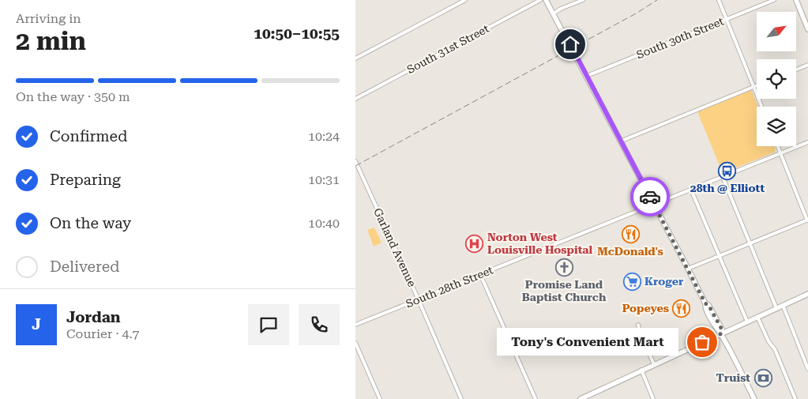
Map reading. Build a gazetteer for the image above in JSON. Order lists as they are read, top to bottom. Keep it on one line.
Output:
{"streets":{"street":["South 30th Street","South 31st Street","Garland Avenue","South 28th Street"]},"crossings":[["Garland Avenue","South 28th Street"]],"places":{"bus stop":["28th @ Elliott"],"restaurant":["McDonald's","Popeyes"],"hospital":["Norton West Louisville Hospital"],"church":["Promise Land Baptist Church"],"supermarket":["Kroger"],"other":["Tony's Convenient Mart"],"bank":["Truist"]},"north":"top right","page":{"heading":["2 min","Arriving in","10:50–10:55"],"panel":["Jordan","Courier · 4.7"],"bar":"On the way · 350 m","list":[["Confirmed","10:24"],["Preparing","10:31"],["On the way","10:40"],"Delivered"],"round":"J","bubble":"Tony's Convenient Mart"}}
